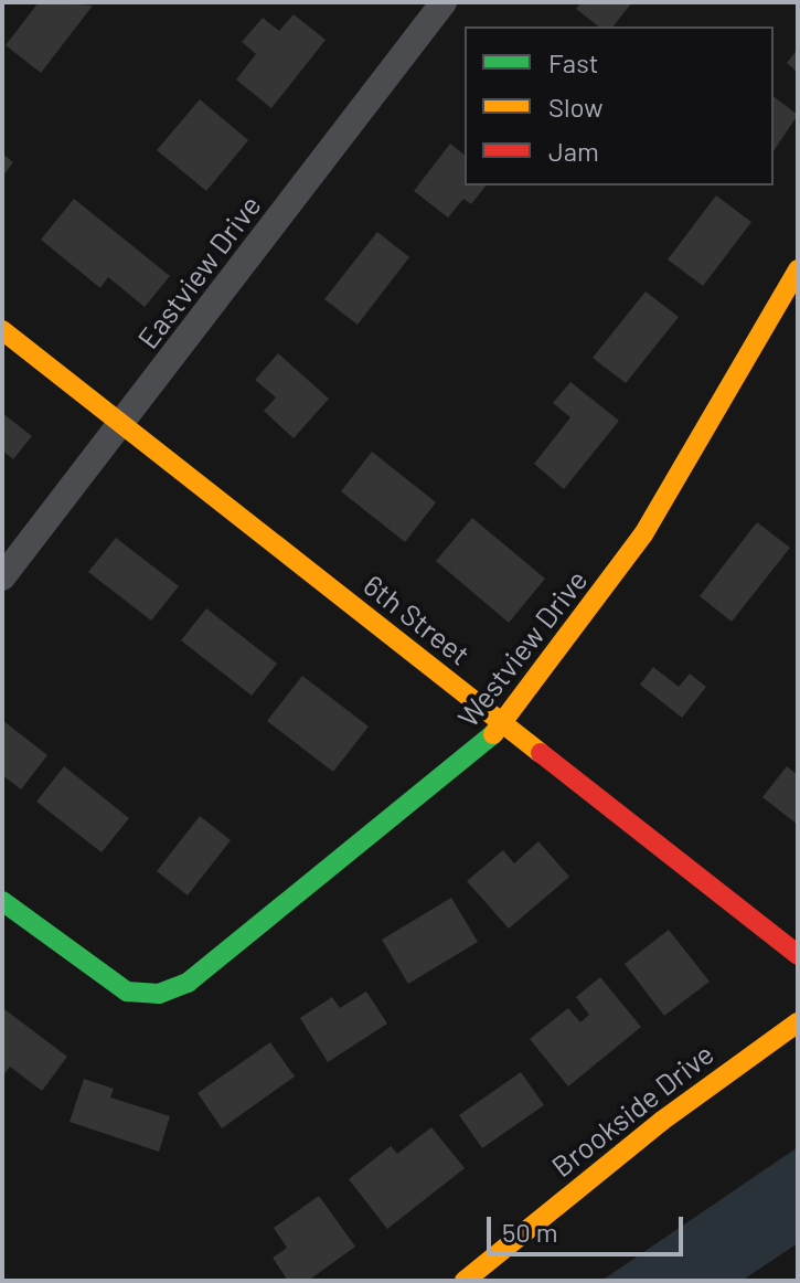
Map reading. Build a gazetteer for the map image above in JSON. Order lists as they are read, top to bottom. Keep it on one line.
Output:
{"streets":{"street":["Eastview Drive","6th Street","Westview Drive","Brookside Drive"]},"crossings":[["Eastview Drive","6th Street"],["6th Street","Westview Drive"]],"legend":["Fast","Slow","Jam"],"scale_bar":"50 m"}
